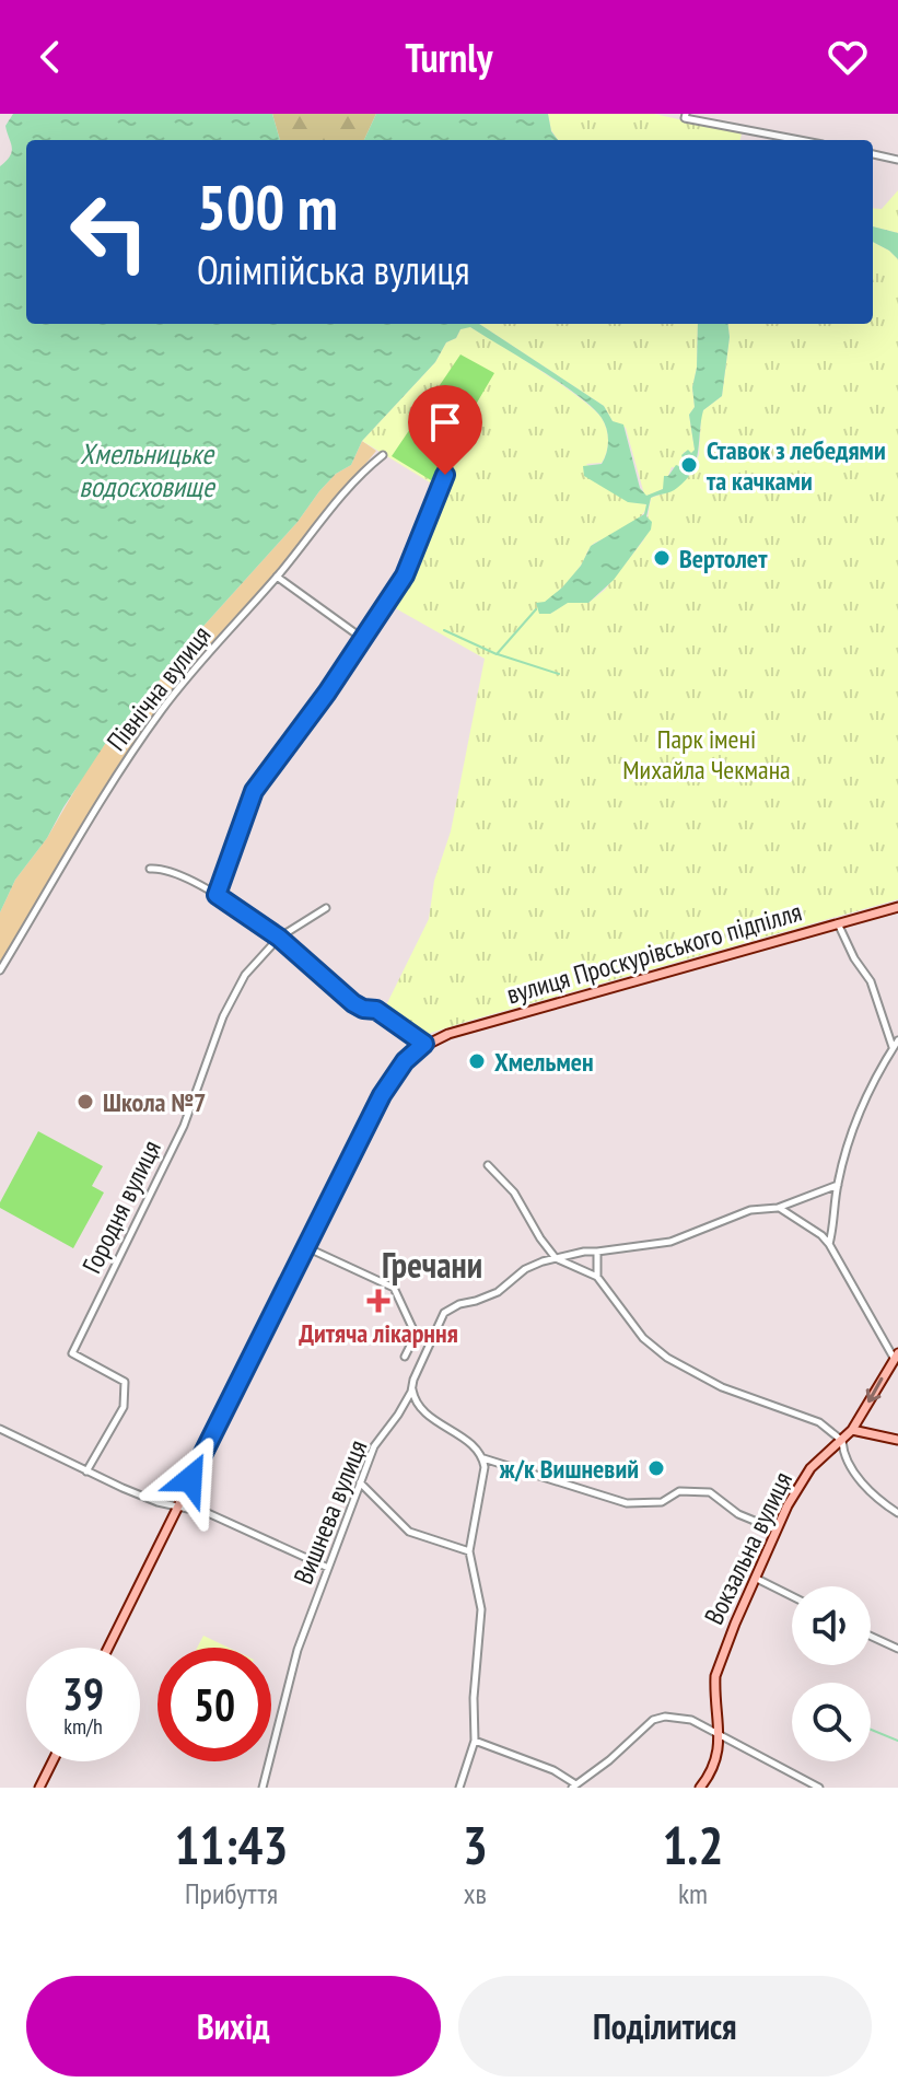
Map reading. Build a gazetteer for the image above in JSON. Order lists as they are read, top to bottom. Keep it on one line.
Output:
{"streets":{"main road":["вулиця Проскурівського підпілля","Вокзальна вулиця"],"street":["Північна вулиця","Городня вулиця","Вишнева вулиця"]},"districts":["Гречани"],"water":["Хмельницьке водосховище"],"parks":["Парк імені Михайла Чекмана"],"places":{"other":["Ставок з лебедями та качками","Вертолет","Хмельмен","Школа №7","ж/к Вишневий"],"health":["Дитяча лікарння"]},"page":{"header":"Turnly","turn":["500 m","Олімпійська вулиця"],"speed":"39 km/h","limit":"50","eta":["11:43","Прибуття","3","хв","1.2","km"],"buttons":["Вихід","Поділитися"]}}
